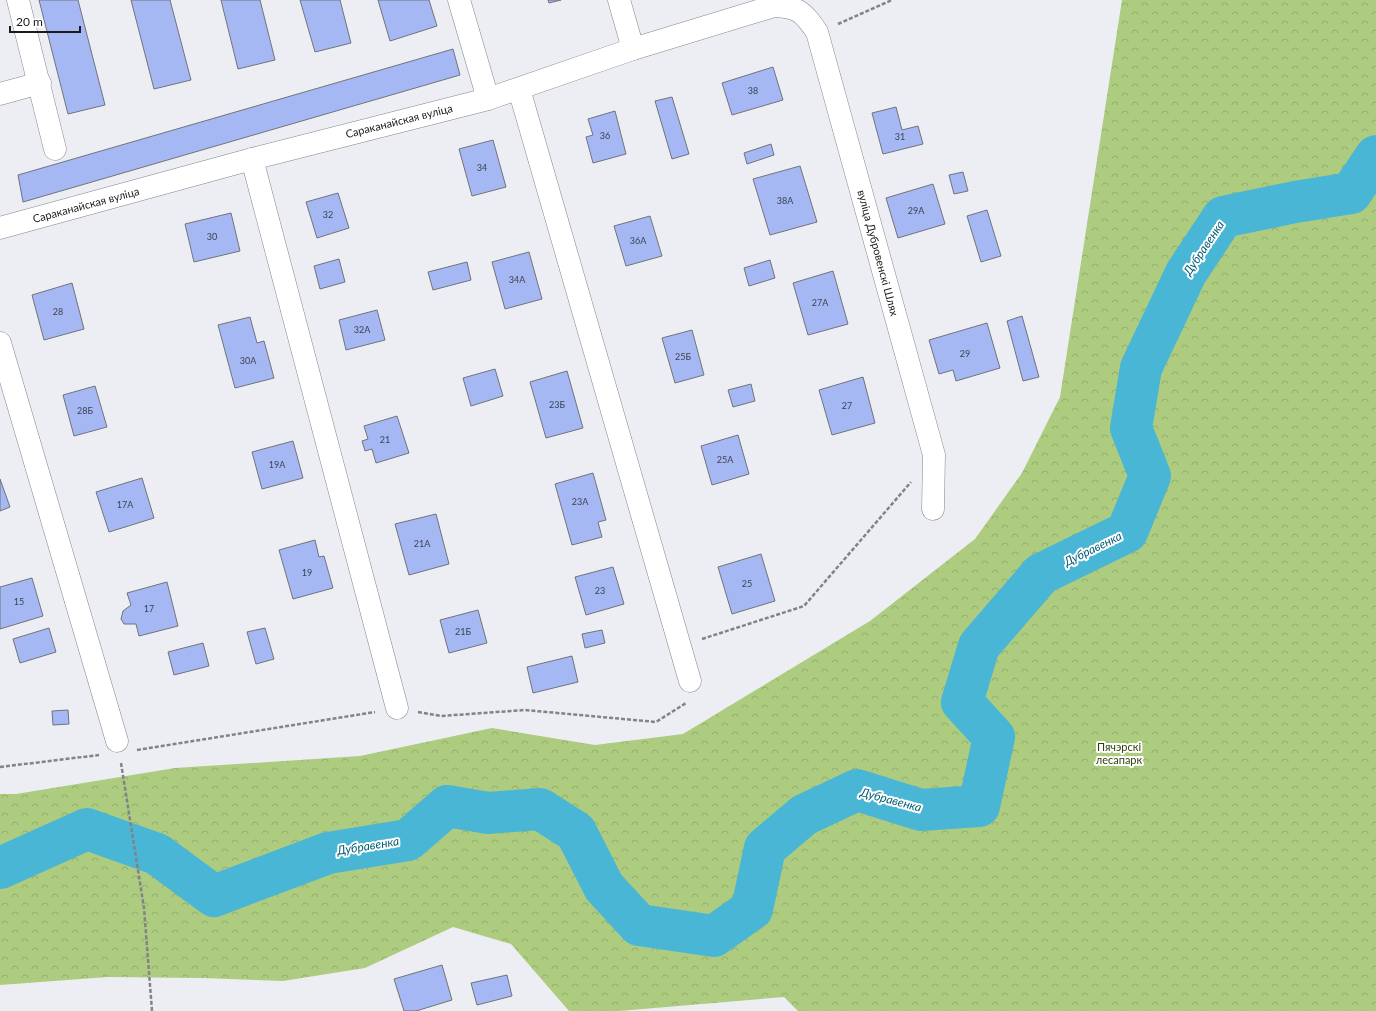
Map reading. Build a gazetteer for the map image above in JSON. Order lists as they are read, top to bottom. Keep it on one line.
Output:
{"streets":{"street":["Сараканайская вуліца","вуліца Дубровенскі Шлях"]},"crossings":[["Сараканайская вуліца","вуліца Дубровенскі Шлях"]],"water":["Дубравенка"],"parks":["Пячэрскі лесапарк"],"house_numbers":["38","36","31","34","38А","29А","32","30","36А","34А","27А","28","32А","29","25Б","30А","23Б","27","28Б","21","25А","19А","23А","17А","21А","19","25","23","15","17","21Б"],"scale_bar":"20 m"}
